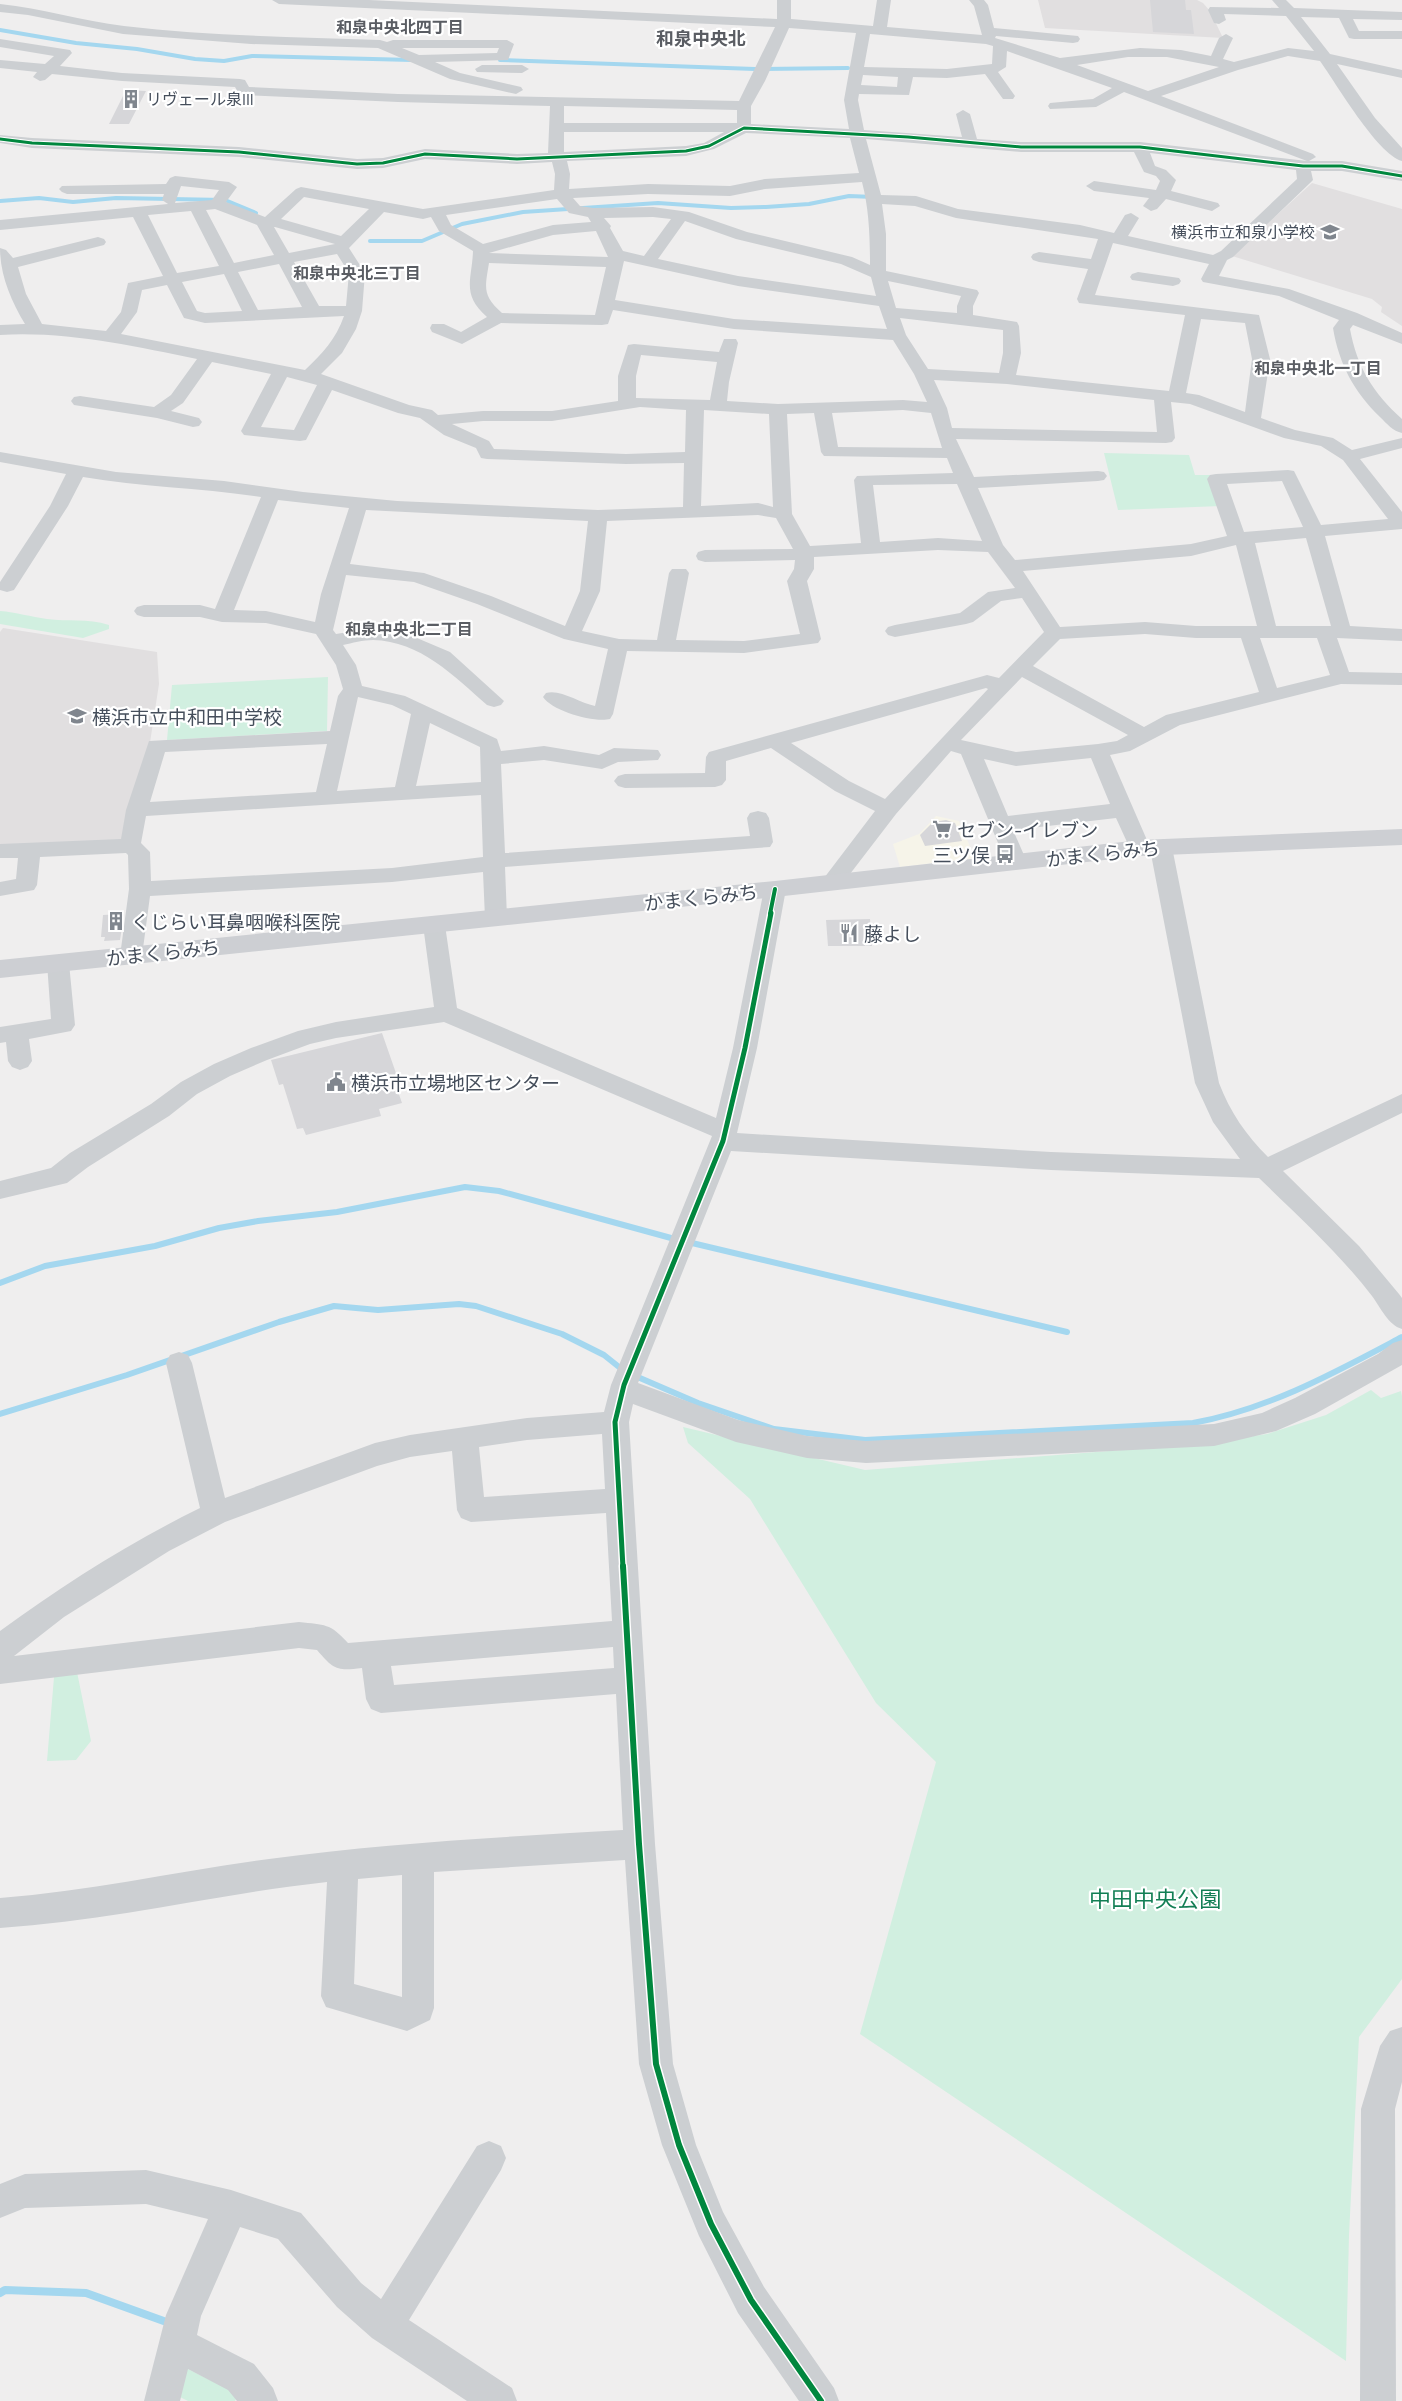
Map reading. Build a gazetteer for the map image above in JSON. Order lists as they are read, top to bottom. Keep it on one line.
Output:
{"streets":{"main road":["かまくらみち"]},"districts":["和泉中央北四丁目","和泉中央北","和泉中央北三丁目","和泉中央北一丁目","和泉中央北二丁目"],"parks":["中田中央公園"],"places":{"building":["リヴェール泉III","くじらい耳鼻咽喉科医院"],"school or university":["横浜市立和泉小学校","横浜市立中和田中学校"],"supermarket":["セブン-イレブン"],"bus stop":["三ツ俣"],"restaurant":["藤よし"],"public building":["横浜市立場地区センター"]}}
